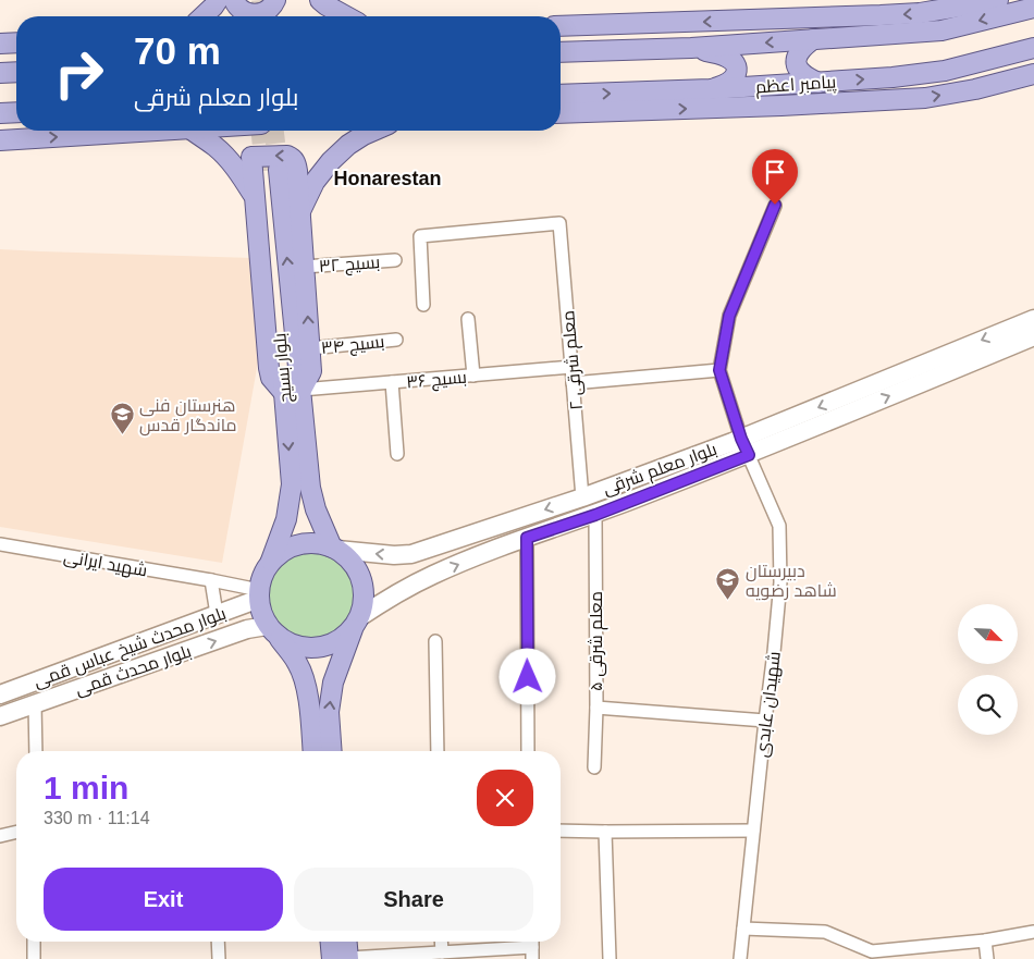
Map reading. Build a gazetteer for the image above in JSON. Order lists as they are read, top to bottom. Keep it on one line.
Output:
{"streets":{"main road":["پیامبر اعظم","بلوار بسیج","بلوار معلم شرقی","بلوار محدث شیخ عباس قمی","بلوار محدث قمی"],"street":["بسیج ۳۲","بسیج ۳۴","معلم شرقی ۲","بسیج ۳۶","شهید ایرانی","معلم شرقی ۵","شهیدان عابدی"]},"crossings":[["معلم شرقی ۲","بسیج ۳۶"],["معلم شرقی ۲","بلوار معلم شرقی"],["بلوار بسیج","بسیج ۳۶"],["بلوار بسیج","بلوار معلم شرقی"],["بلوار بسیج","شهید ایرانی"],["بلوار بسیج","بلوار محدث شیخ عباس قمی"],["بلوار بسیج","بلوار محدث قمی"],["بلوار معلم شرقی","شهید ایرانی"],["بلوار معلم شرقی","معلم شرقی ۵"],["بلوار معلم شرقی","بلوار محدث شیخ عباس قمی"],["بلوار معلم شرقی","بلوار محدث قمی"],["بلوار معلم شرقی","شهیدان عابدی"],["شهید ایرانی","بلوار محدث شیخ عباس قمی"],["شهید ایرانی","بلوار محدث قمی"],["بلوار محدث شیخ عباس قمی","بلوار محدث قمی"]],"one_way":["بلوار محدث قمی"],"districts":["Honarestan"],"places":{"school or university":["هنرستان فنی ماندگار قدس","دبیرستان شاهد رضویه"]},"north":"bottom right","page":{"turn":["70 m","بلوار معلم شرقی"],"heading":["1 min","330 m · 11:14"],"buttons":["Exit","Share"]}}
